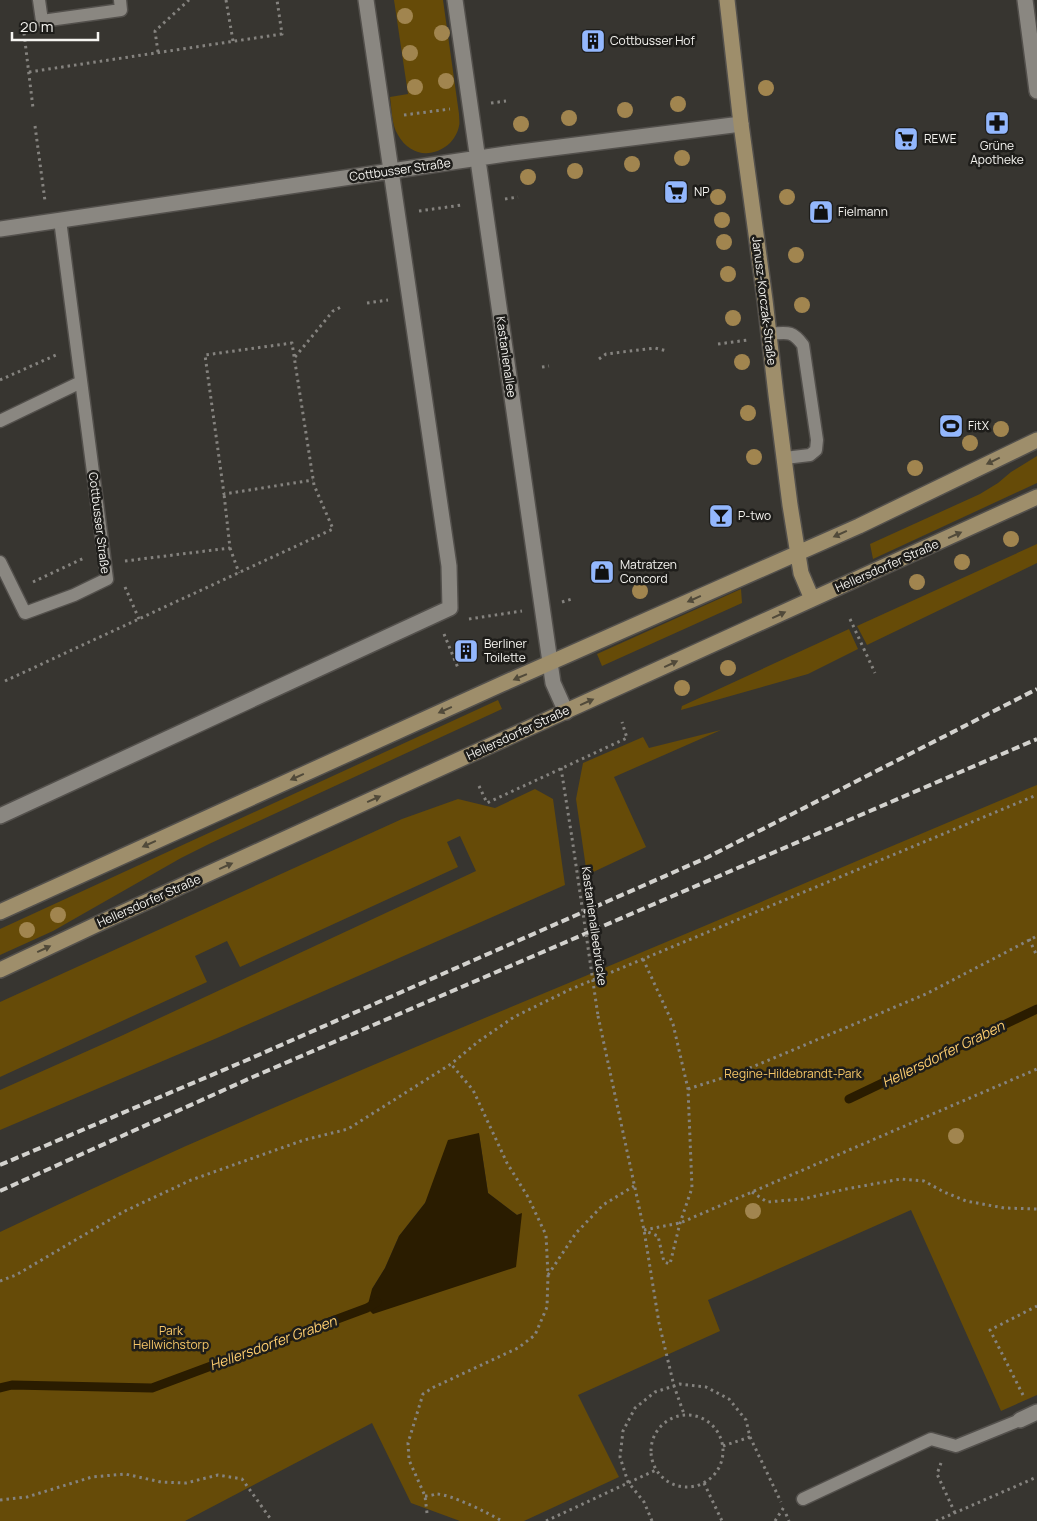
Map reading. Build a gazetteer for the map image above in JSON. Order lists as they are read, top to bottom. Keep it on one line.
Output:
{"streets":{"main road":["Janusz-Korczak-Straße","Hellersdorfer Straße"],"street":["Cottbusser Straße","Kastanienallee"],"path":["Kastanienalleebrücke"]},"crossings":[["Cottbusser Straße","Janusz-Korczak-Straße"],["Cottbusser Straße","Kastanienallee"],["Janusz-Korczak-Straße","Hellersdorfer Straße"],["Kastanienallee","Hellersdorfer Straße"]],"water":["Hellersdorfer Graben"],"parks":["Regine-Hildebrandt-Park","Park Hellwichstorp"],"places":{"building":["Cottbusser Hof","Berliner Toilette"],"pharmacy":["Grüne Apotheke"],"supermarket":["REWE","NP"],"shop":["Fielmann","Matratzen Concord"],"sports":["FitX"],"bar":["P-two"]},"scale_bar":"20 m"}
